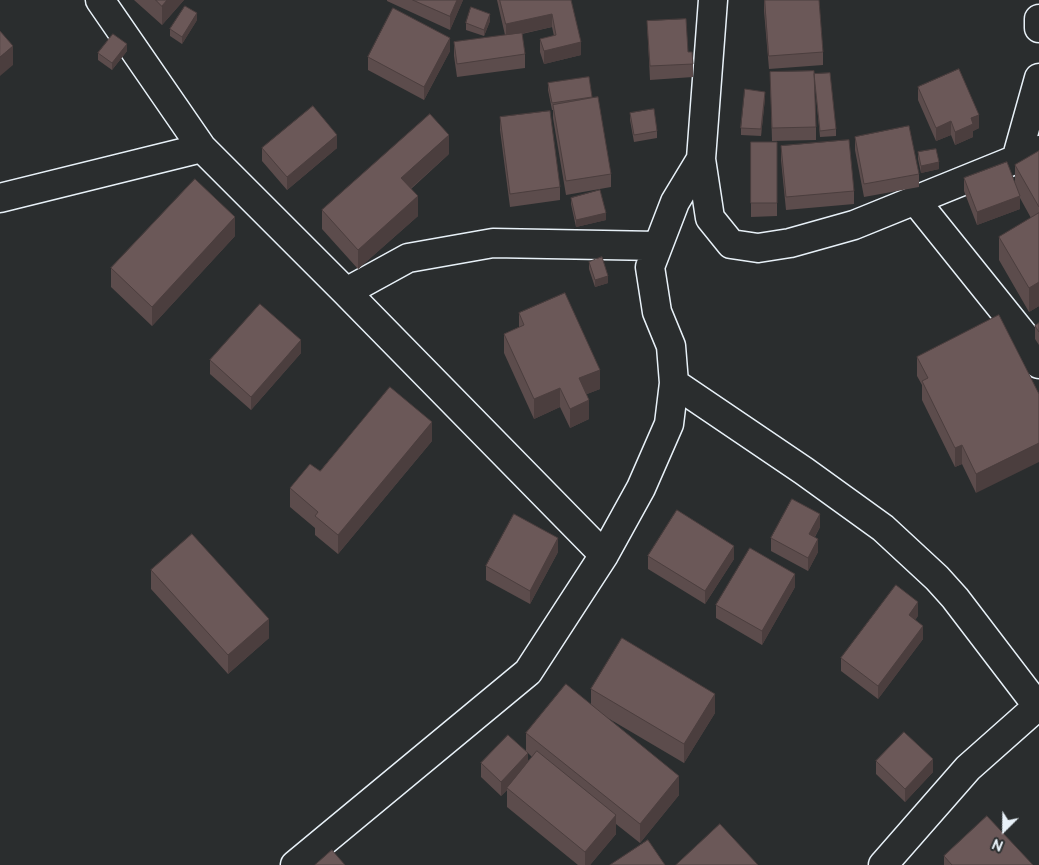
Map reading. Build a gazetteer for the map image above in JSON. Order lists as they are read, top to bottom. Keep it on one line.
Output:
{"north":"bottom left"}
